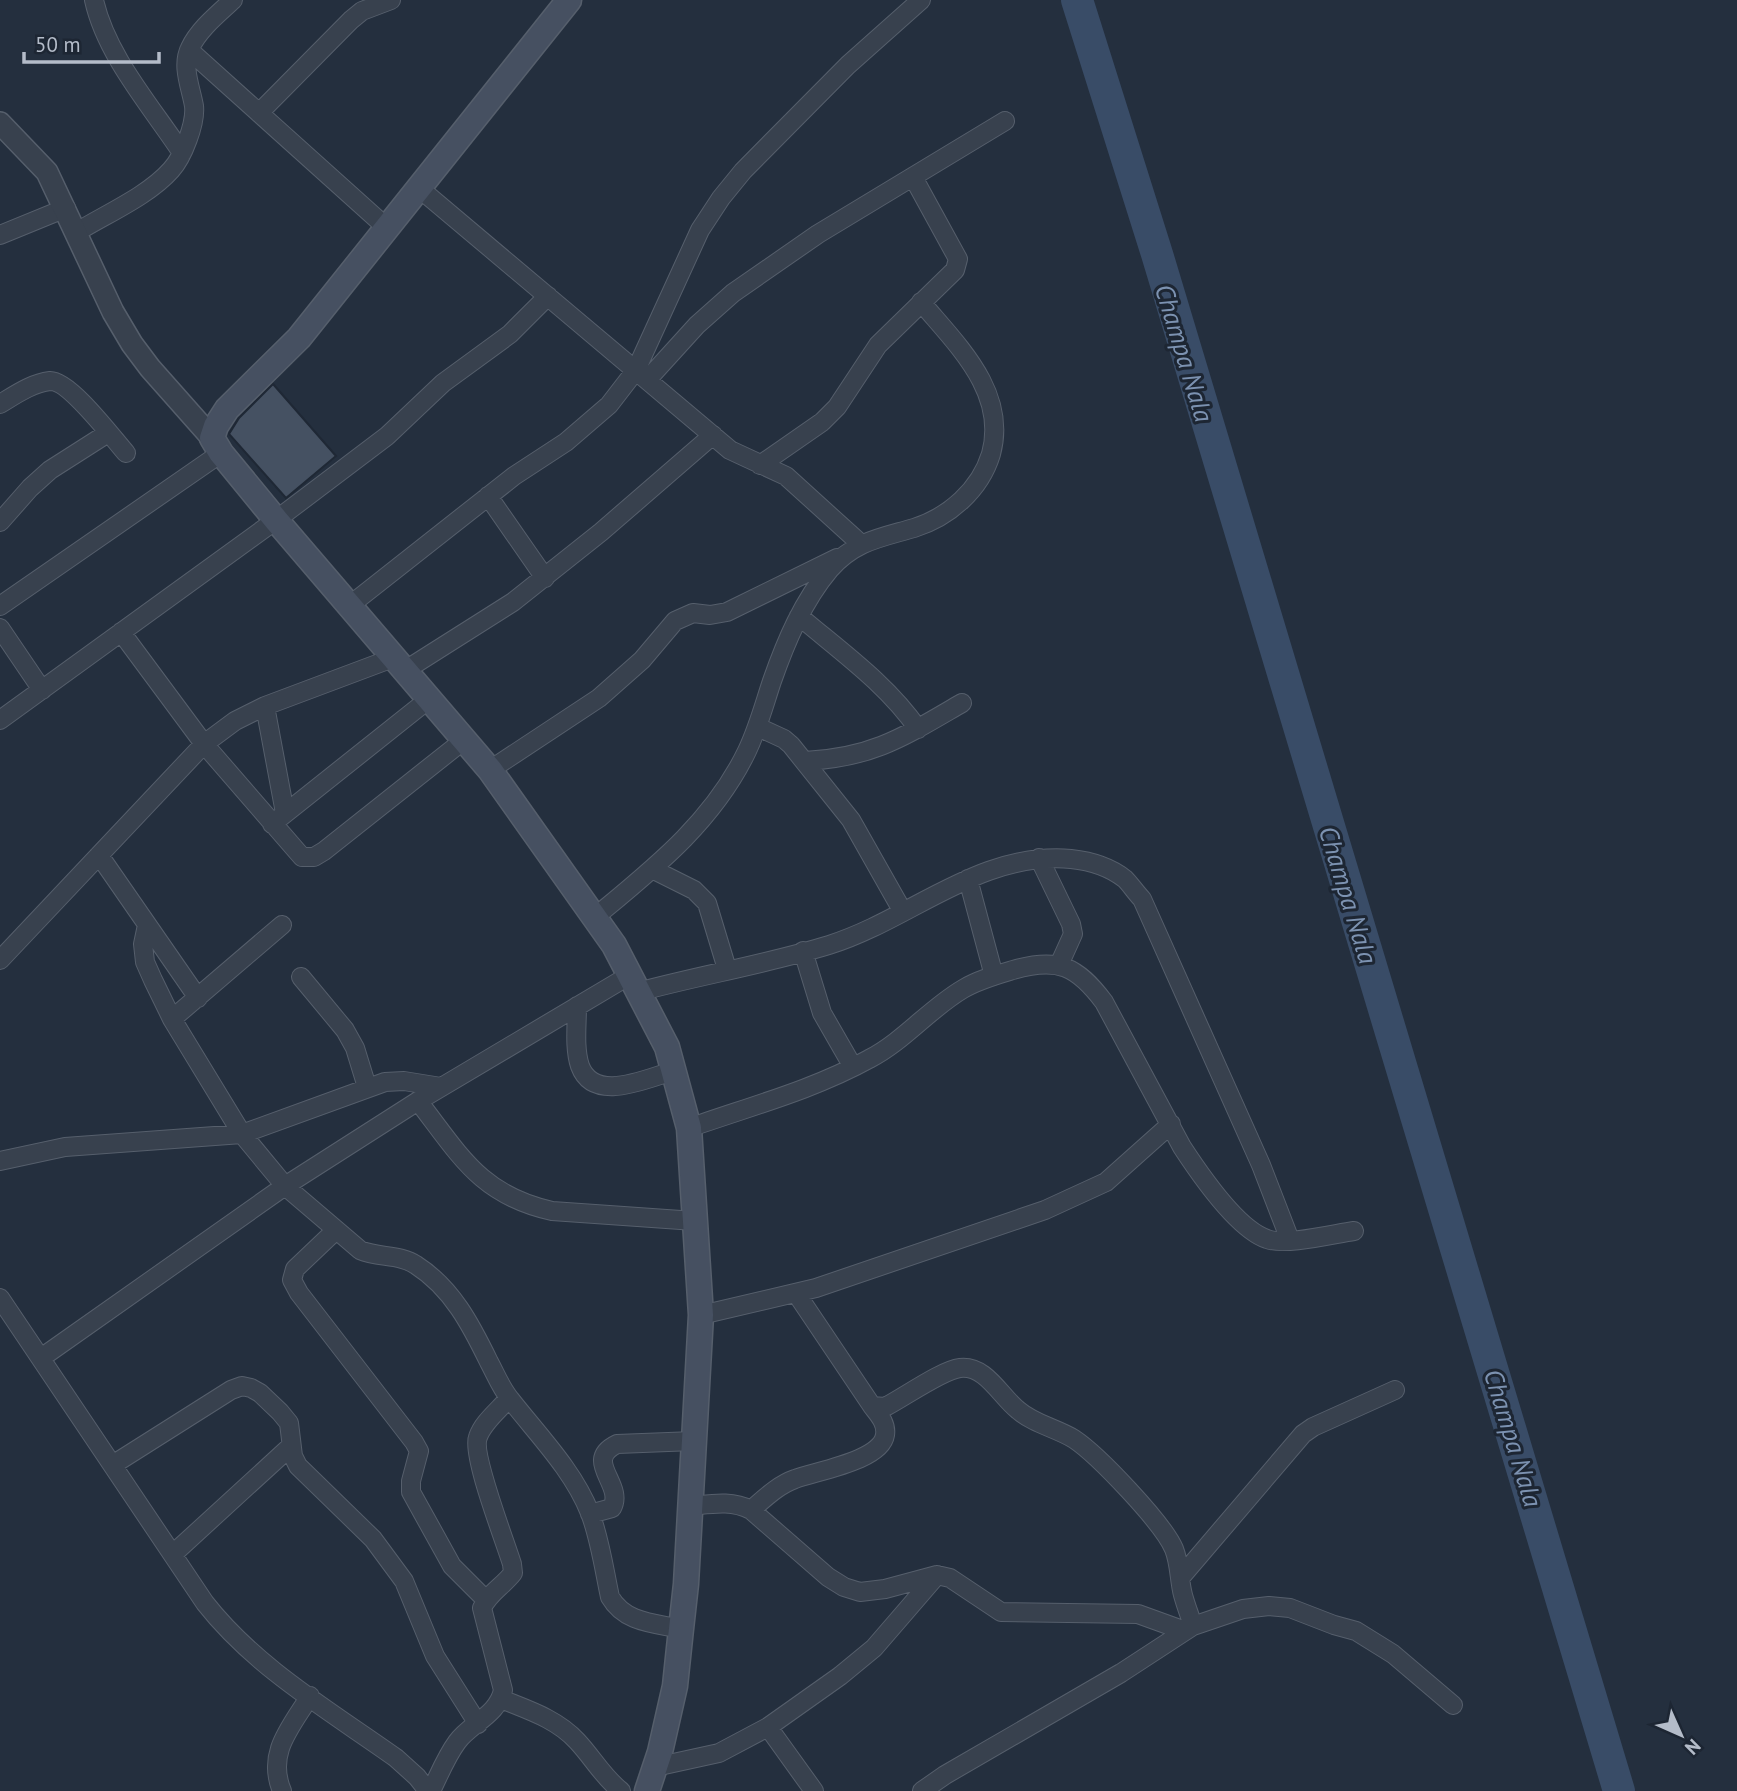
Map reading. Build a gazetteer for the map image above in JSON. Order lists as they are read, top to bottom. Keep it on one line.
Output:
{"water":["Champa Nala"],"scale_bar":"50 m","north":"bottom right"}
